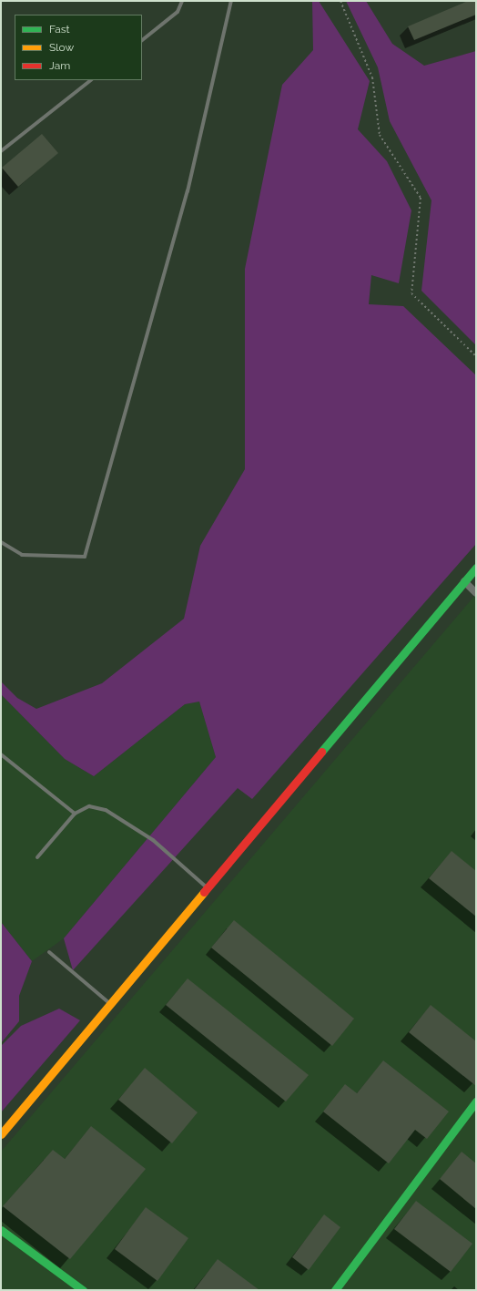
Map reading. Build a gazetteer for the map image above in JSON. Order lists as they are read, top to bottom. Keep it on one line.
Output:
{"legend":["Fast","Slow","Jam"]}
